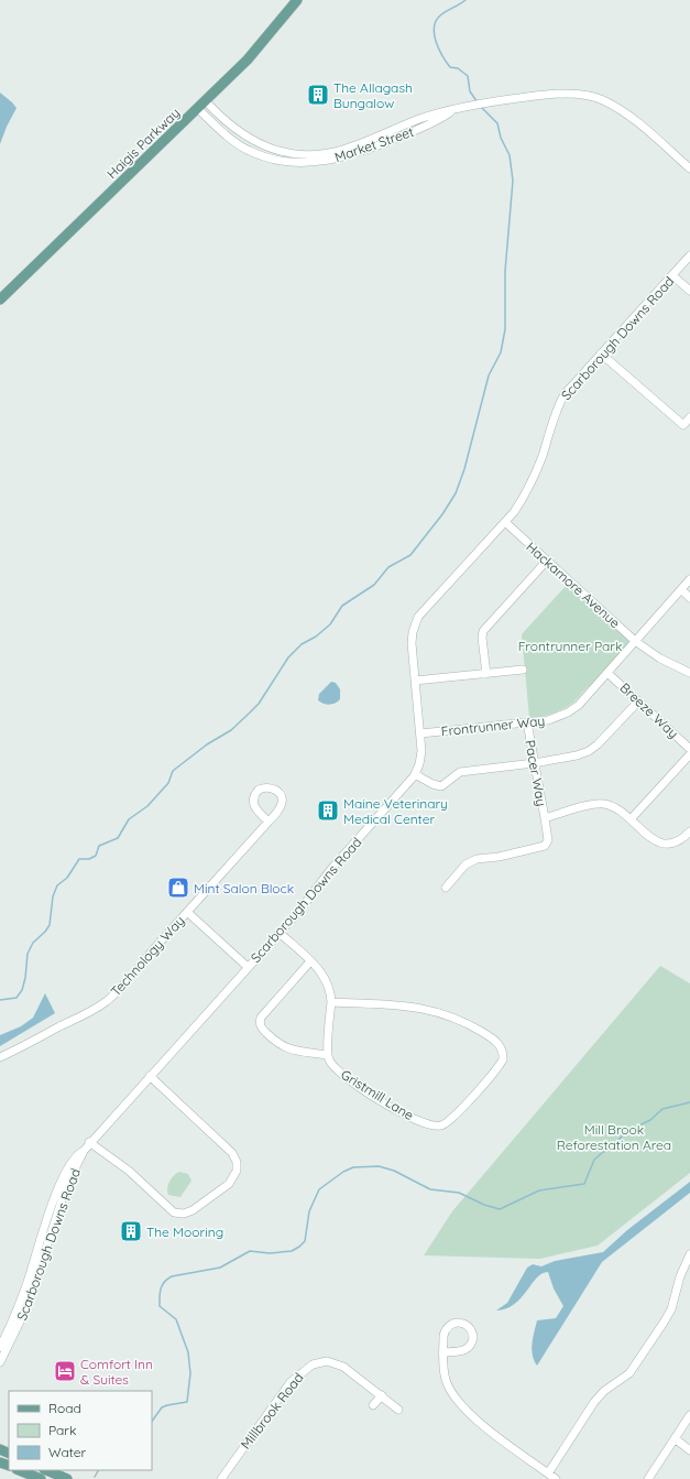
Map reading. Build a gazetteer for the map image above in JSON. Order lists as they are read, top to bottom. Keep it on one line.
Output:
{"streets":{"main road":["Haigis Parkway"],"street":["Market Street","Scarborough Downs Road","Hackamore Avenue","Breeze Way","Frontrunner Way","Pacer Way","Technology Way","Gristmill Lane","Millbrook Road"]},"crossings":[["Haigis Parkway","Market Street"],["Scarborough Downs Road","Hackamore Avenue"],["Scarborough Downs Road","Frontrunner Way"],["Hackamore Avenue","Frontrunner Way"],["Breeze Way","Frontrunner Way"],["Frontrunner Way","Pacer Way"]],"parks":["Frontrunner Park","Mill Brook Reforestation Area"],"places":{"building":["The Allagash Bungalow","Maine Veterinary Medical Center","The Mooring"],"shop":["Mint Salon Block"],"hotel":["Comfort Inn & Suites"]},"legend":["Road","Park","Water"]}
